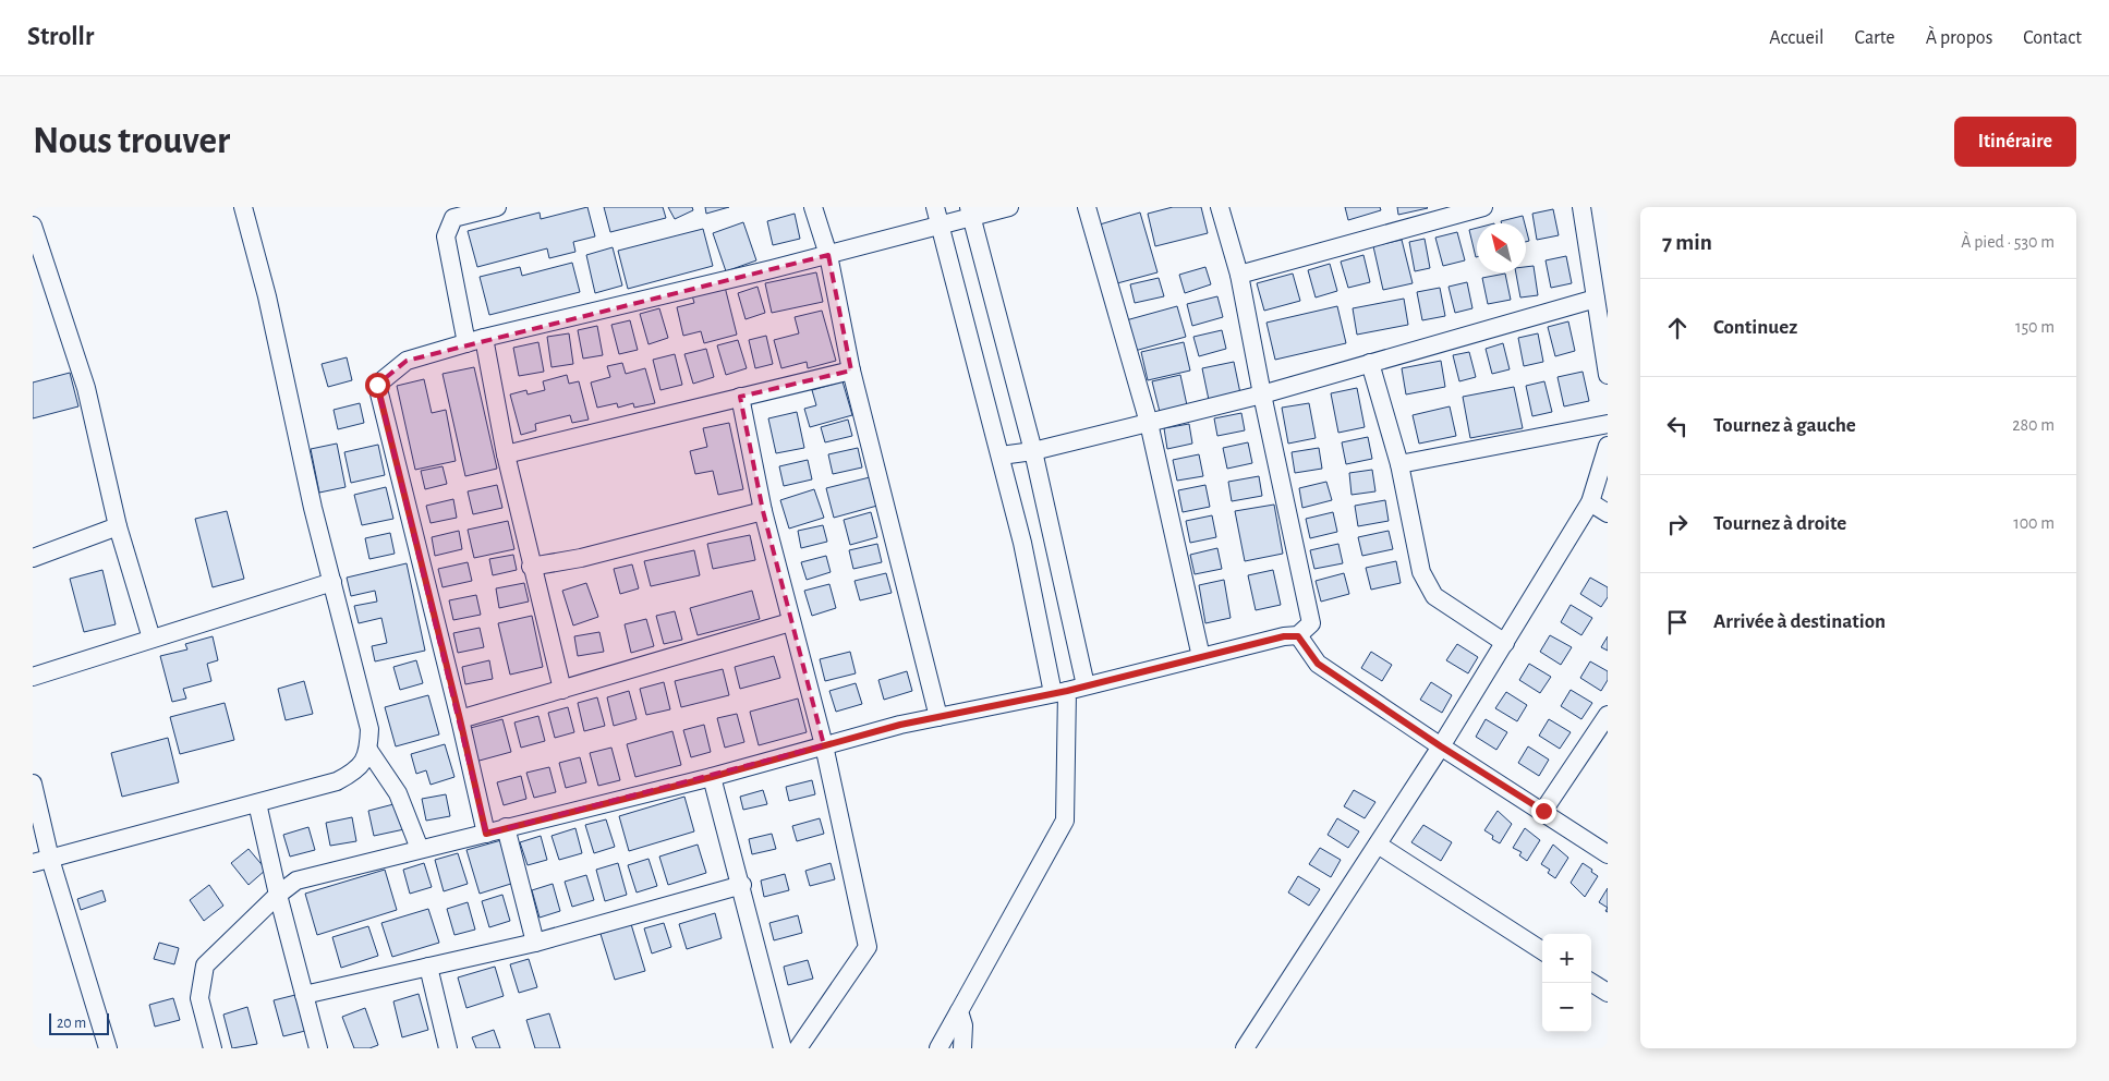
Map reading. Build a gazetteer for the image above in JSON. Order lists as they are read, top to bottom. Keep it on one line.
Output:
{"scale_bar":"20 m","north":"top left","page":{"header":"Strollr","nav":["Accueil","Carte","À propos","Contact"],"buttons":"Itinéraire","title":"Nous trouver","heading":["7 min","À pied · 530 m"],"list":[["Continuez","150 m"],["Tournez à gauche","280 m"],["Tournez à droite","100 m"],"Arrivée à destination"],"map_buttons":["+","−"],"scale":"20 m"}}
